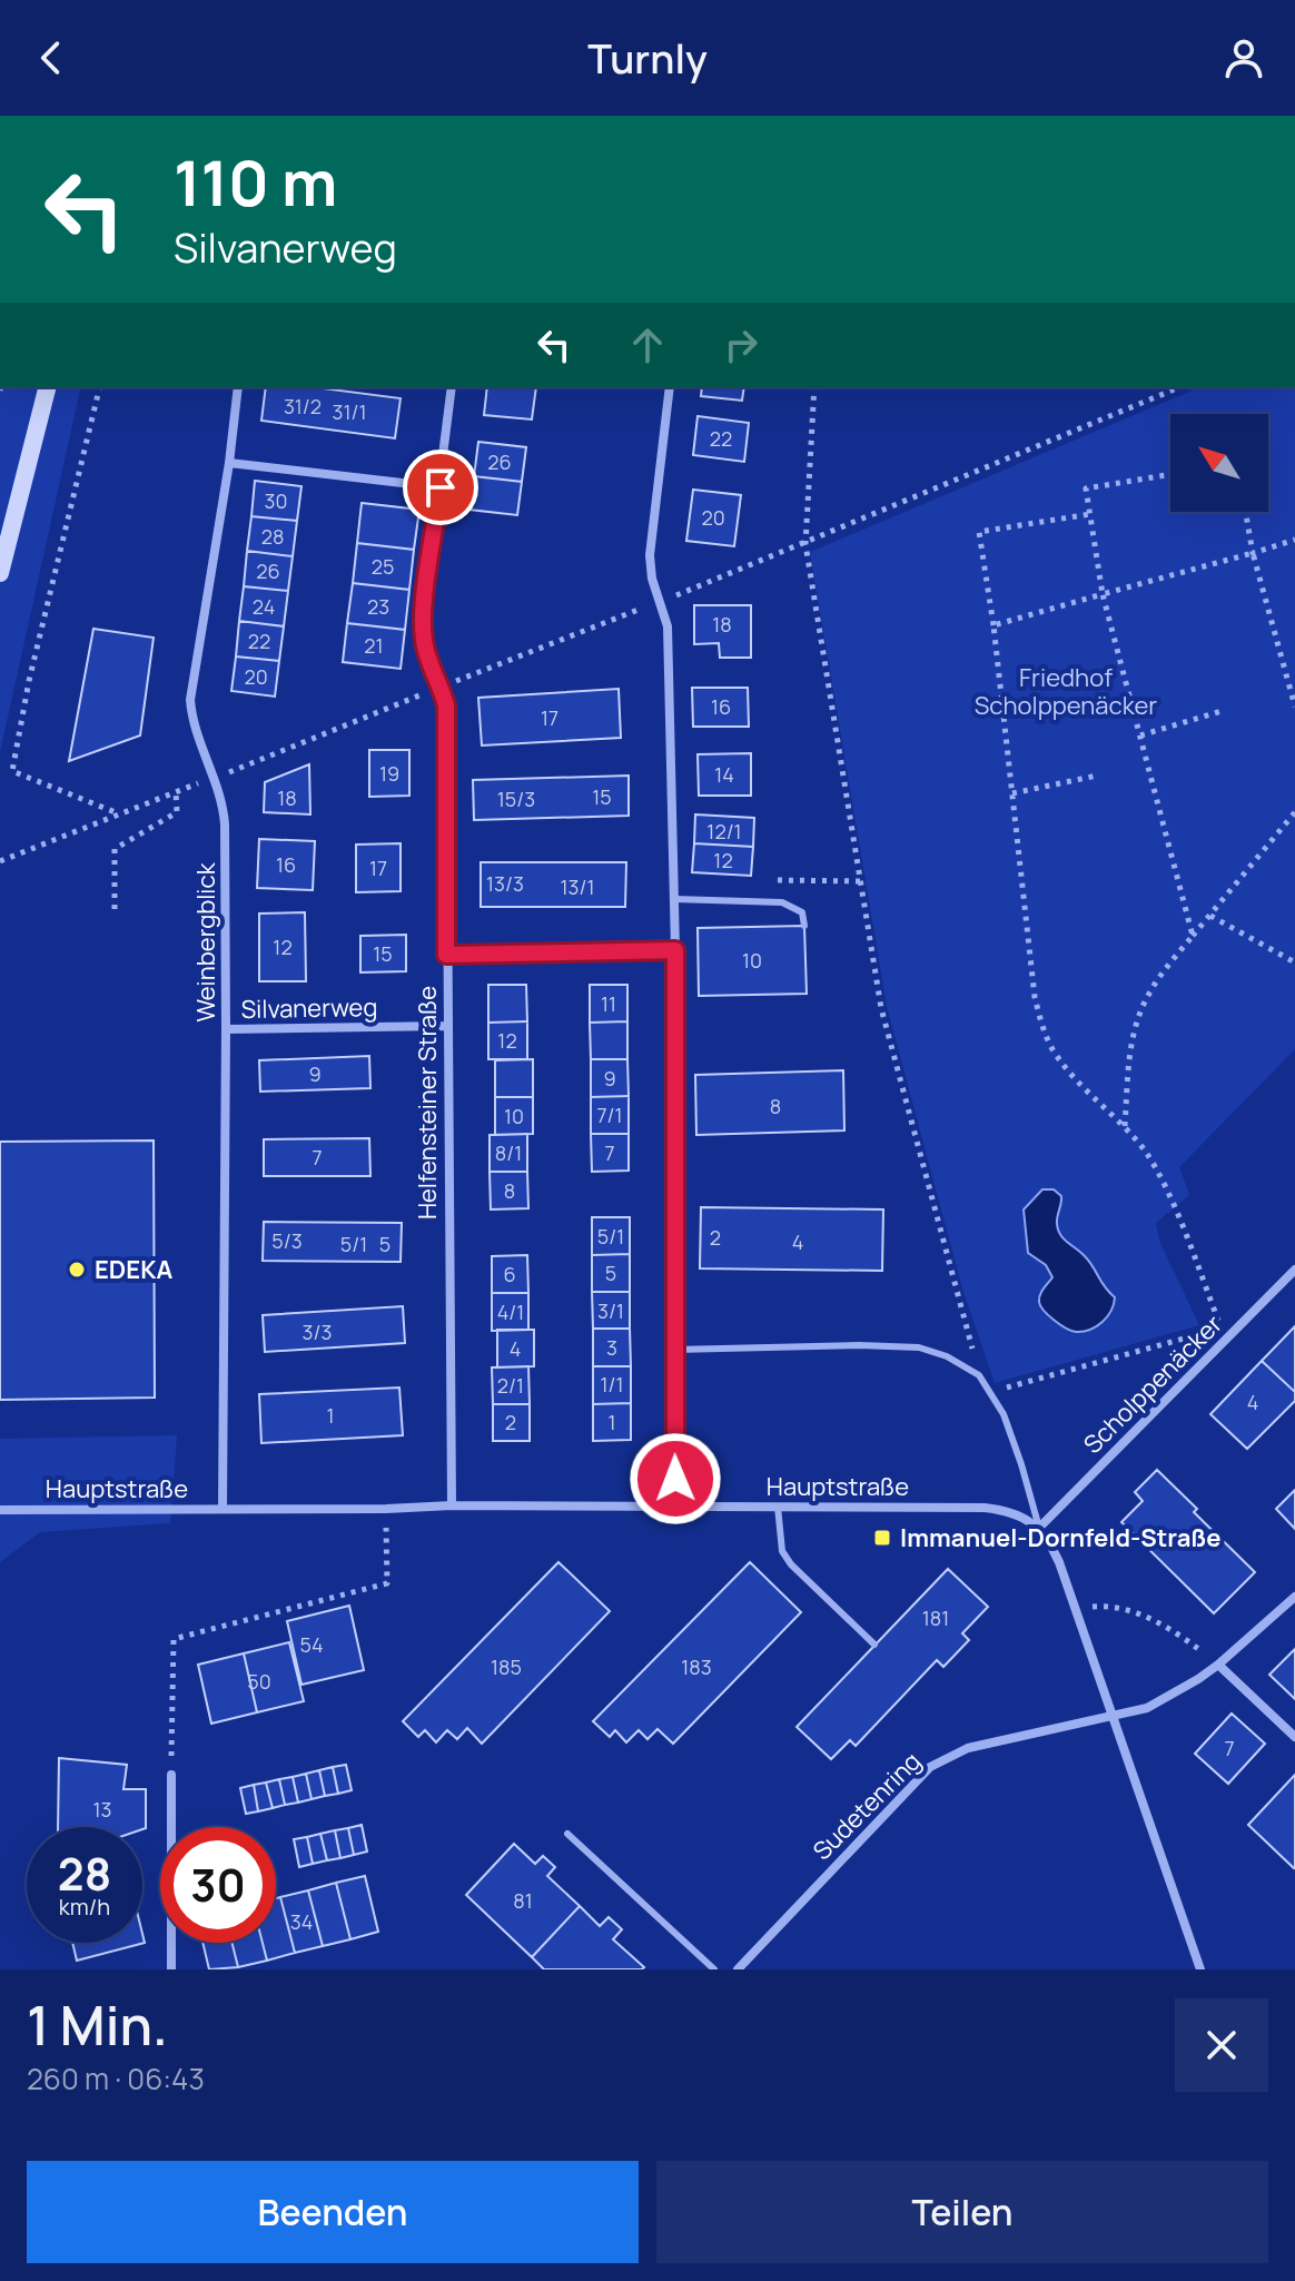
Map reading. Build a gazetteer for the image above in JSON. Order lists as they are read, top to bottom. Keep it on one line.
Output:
{"streets":{"street":["Weinbergblick","Silvanerweg","Helfensteiner Straße","Scholppenäcker","Hauptstraße","Sudetenring"]},"crossings":[["Weinbergblick","Silvanerweg"],["Weinbergblick","Hauptstraße"],["Silvanerweg","Helfensteiner Straße"],["Helfensteiner Straße","Hauptstraße"],["Scholppenäcker","Hauptstraße"]],"parks":["Friedhof Scholppenäcker"],"places":{"other":["EDEKA"],"transit":["Immanuel-Dornfeld-Straße"]},"house_numbers":["31/2","31/1","22","26","30","20","28","25","26","24","23","18","22","21","20","16","17","19","14","15","18","15/3","12/1","12","16","17","13/3","13/1","12","15","10","11","12","9","9","8","7/1","10","8/1","7","7","8","5/1","2","5/3","4","5/1","5","5","6","3/1","4/1","3/3","3","4","1/1","2/1","4","1","2","1","181","54","185","183","50","7","13","81","34"],"north":"top left","page":{"header":"Turnly","turn":["110 m","Silvanerweg"],"speed":"28 km/h","limit":"30","heading":["1 Min.","260 m · 06:43"],"buttons":["Beenden","Teilen"]}}
